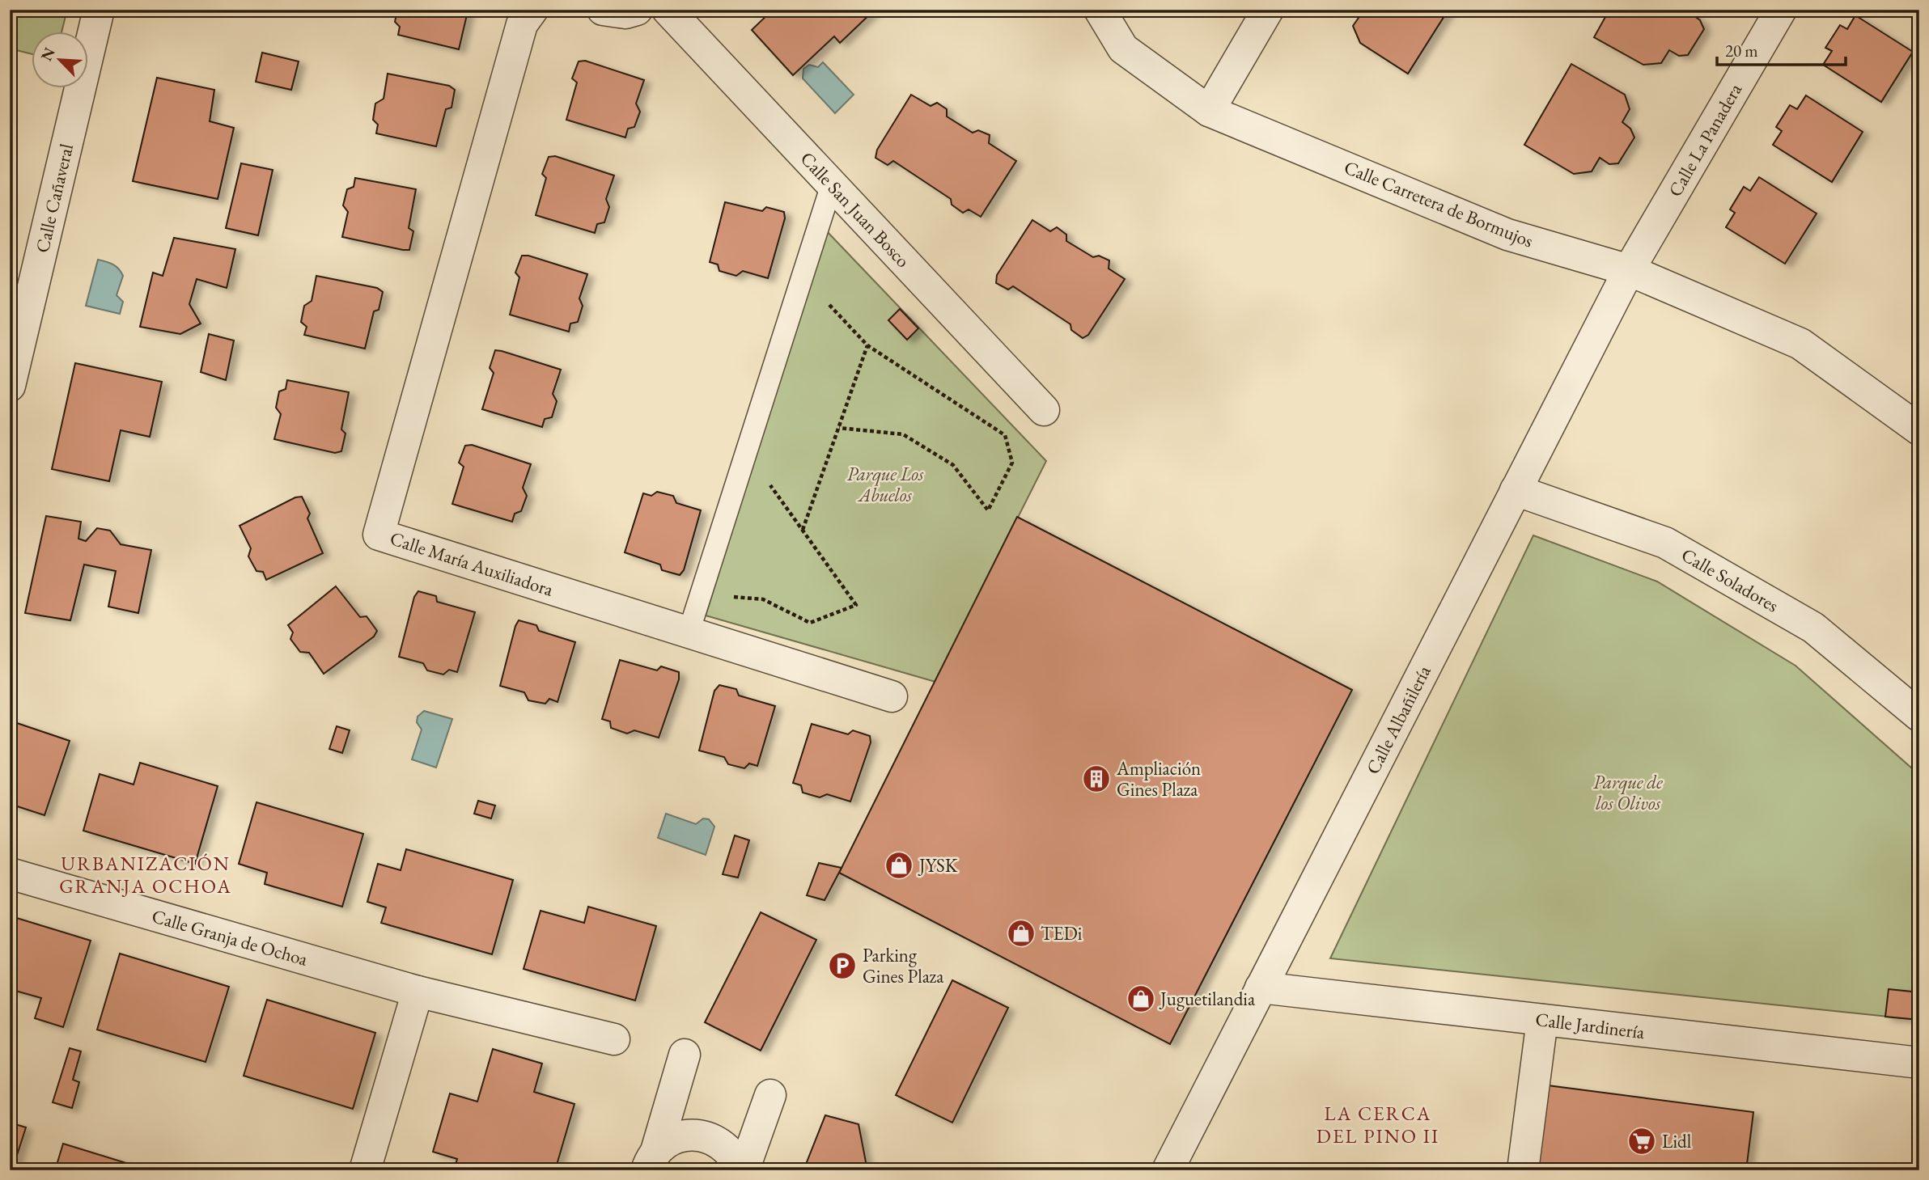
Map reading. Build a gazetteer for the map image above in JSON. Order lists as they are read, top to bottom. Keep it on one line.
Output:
{"streets":{"street":["Calle La Panadera","Calle Cañaveral","Calle Carretera de Bormujos","Calle San Juan Bosco","Calle María Auxiliadora","Calle Soladores","Calle Albañilería","Calle Granja de Ochoa","Calle Jardinería"]},"crossings":[["Calle La Panadera","Calle Carretera de Bormujos"],["Calle La Panadera","Calle Albañilería"],["Calle Carretera de Bormujos","Calle Albañilería"],["Calle Soladores","Calle Albañilería"],["Calle Albañilería","Calle Jardinería"]],"districts":["URBANIZACIÓN GRANJA OCHOA","LA CERCA DEL PINO II"],"parks":["Parque Los Abuelos","Parque de los Olivos"],"places":{"building":["Ampliación Gines Plaza"],"shop":["JYSK","TEDi","Juguetilandia"],"parking":["Parking Gines Plaza"],"supermarket":["Lidl"]},"scale_bar":"20 m","north":"top left"}
